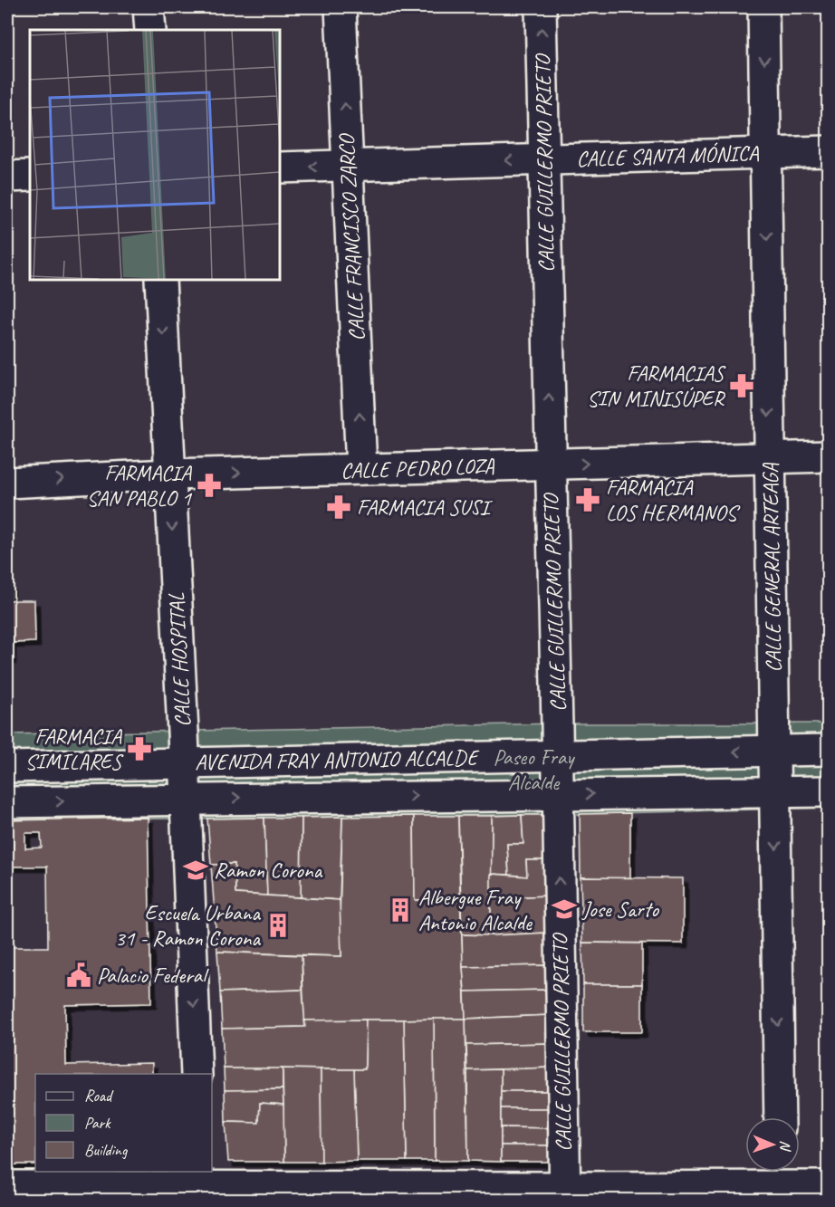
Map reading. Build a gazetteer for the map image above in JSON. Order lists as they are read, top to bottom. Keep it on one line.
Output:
{"streets":{"street":["CALLE SANTA MÓNICA","CALLE GUILLERMO PRIETO","CALLE FRANCISCO ZARCO","CALLE PEDRO LOZA","CALLE GENERAL ARTEAGA","CALLE HOSPITAL","AVENIDA FRAY ANTONIO ALCALDE"]},"crossings":[["CALLE SANTA MÓNICA","CALLE GUILLERMO PRIETO"],["CALLE SANTA MÓNICA","CALLE FRANCISCO ZARCO"],["CALLE SANTA MÓNICA","CALLE GENERAL ARTEAGA"],["CALLE GUILLERMO PRIETO","CALLE PEDRO LOZA"],["CALLE GUILLERMO PRIETO","AVENIDA FRAY ANTONIO ALCALDE"],["CALLE FRANCISCO ZARCO","CALLE PEDRO LOZA"],["CALLE PEDRO LOZA","CALLE GENERAL ARTEAGA"],["CALLE PEDRO LOZA","CALLE HOSPITAL"],["CALLE GENERAL ARTEAGA","AVENIDA FRAY ANTONIO ALCALDE"],["CALLE HOSPITAL","AVENIDA FRAY ANTONIO ALCALDE"]],"one_way":["CALLE SANTA MÓNICA","CALLE GUILLERMO PRIETO","CALLE FRANCISCO ZARCO","CALLE PEDRO LOZA","CALLE GENERAL ARTEAGA","CALLE HOSPITAL"],"parks":["Paseo Fray Alcalde"],"places":{"pharmacy":["FARMACIAS SIN MINISÚPER","FARMACIA SAN PABLO 1","FARMACIA LOS HERMANOS","FARMACIA SUSI","FARMACIA SIMILARES"],"school or university":["Ramon Corona","Jose Sarto"],"building":["Albergue Fray Antonio Alcalde","Escuela Urbana 31 - Ramon Corona"],"public building":["Palacio Federal"]},"legend":["Road","Park","Building"],"north":"right"}
